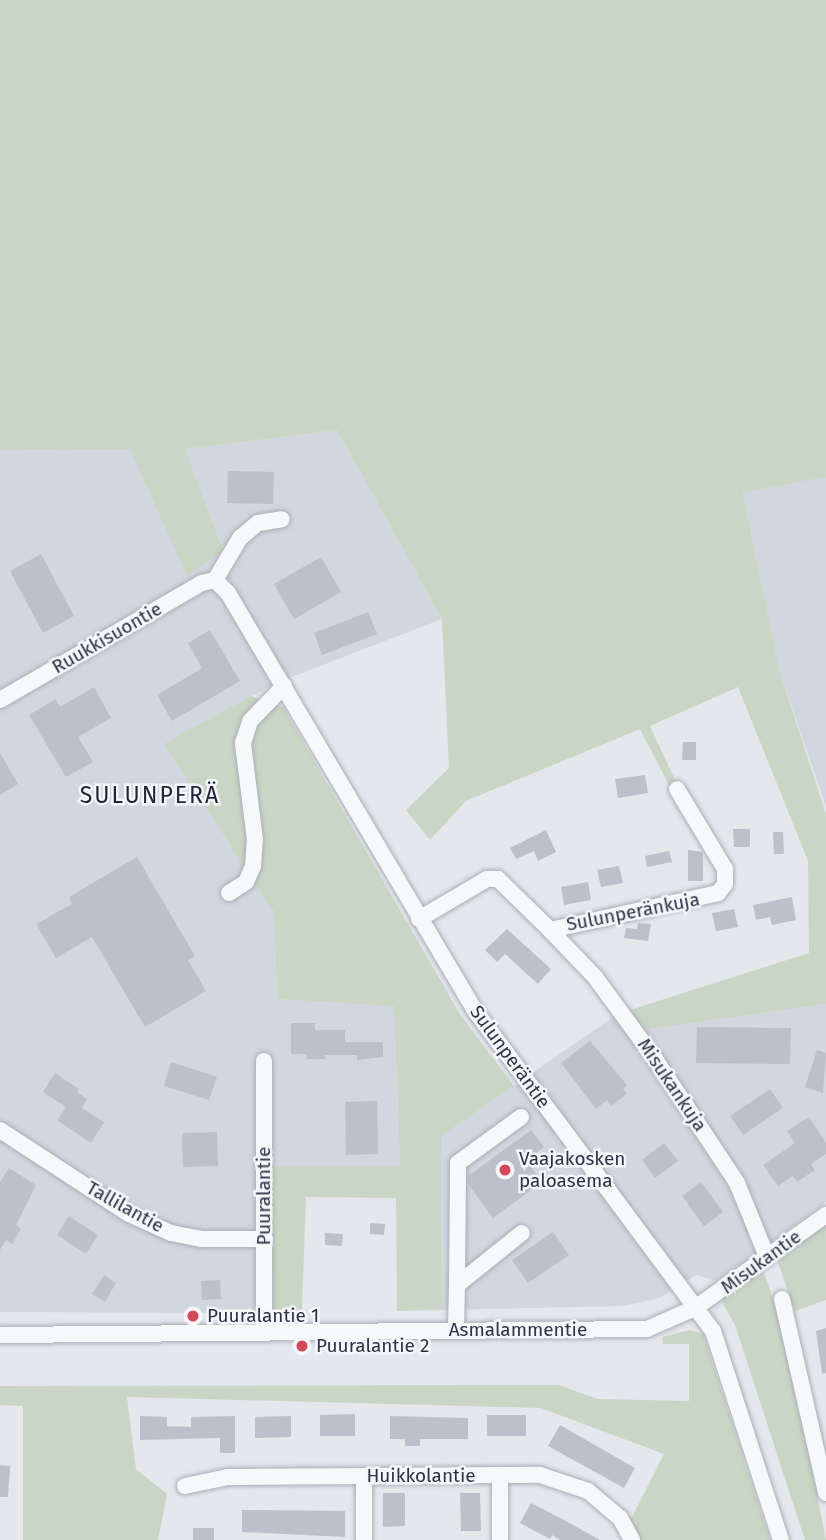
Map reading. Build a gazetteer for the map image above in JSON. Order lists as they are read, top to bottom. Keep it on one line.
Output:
{"streets":{"street":["Ruukkisuontie","Sulunperänkuja","Sulunperäntie","Misukankuja","Puuralantie","Tallilantie","Misukantie","Asmalammentie","Huikkolantie"]},"crossings":[["Ruukkisuontie","Sulunperäntie"],["Sulunperänkuja","Sulunperäntie"],["Sulunperänkuja","Misukankuja"],["Sulunperäntie","Misukantie"],["Sulunperäntie","Asmalammentie"],["Misukankuja","Misukantie"],["Puuralantie","Tallilantie"],["Puuralantie","Asmalammentie"],["Misukantie","Asmalammentie"]],"districts":["SULUNPERÄ"],"places":["Vaajakosken paloasema","Puuralantie 1","Puuralantie 2"]}
